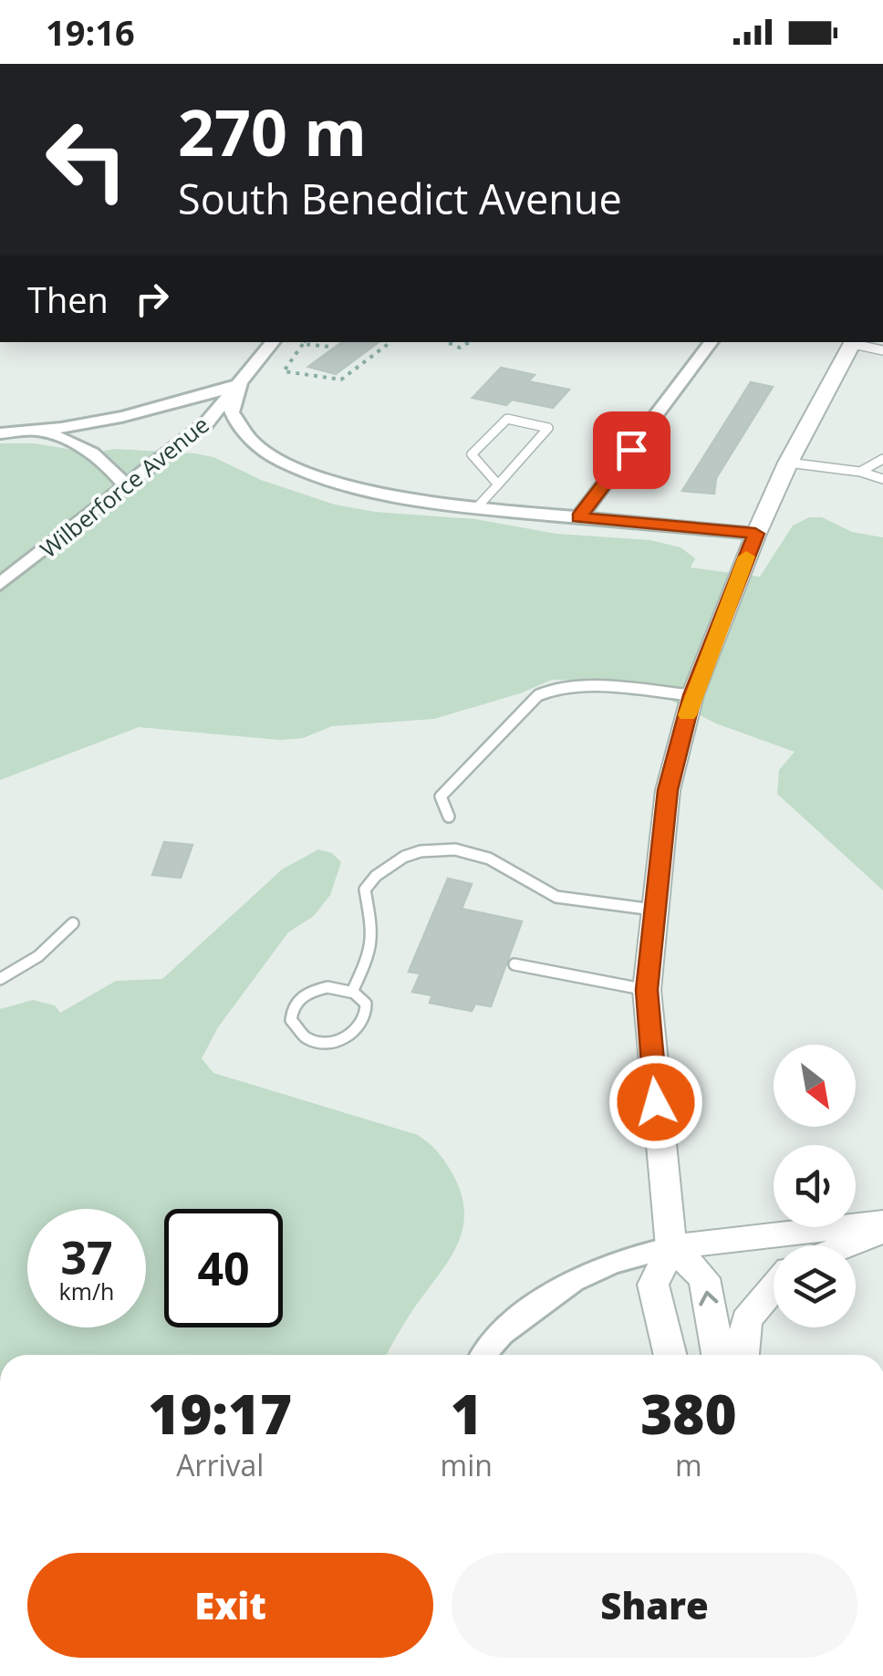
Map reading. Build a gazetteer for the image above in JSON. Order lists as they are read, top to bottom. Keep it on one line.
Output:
{"streets":{"street":["Wilberforce Avenue"]},"north":"bottom right","page":{"status":"19:16","turn":["270 m","South Benedict Avenue"],"then":"Then","speed":"37 km/h","limit":"40","eta":["19:17","Arrival","1","min","380","m"],"buttons":["Exit","Share"]}}
